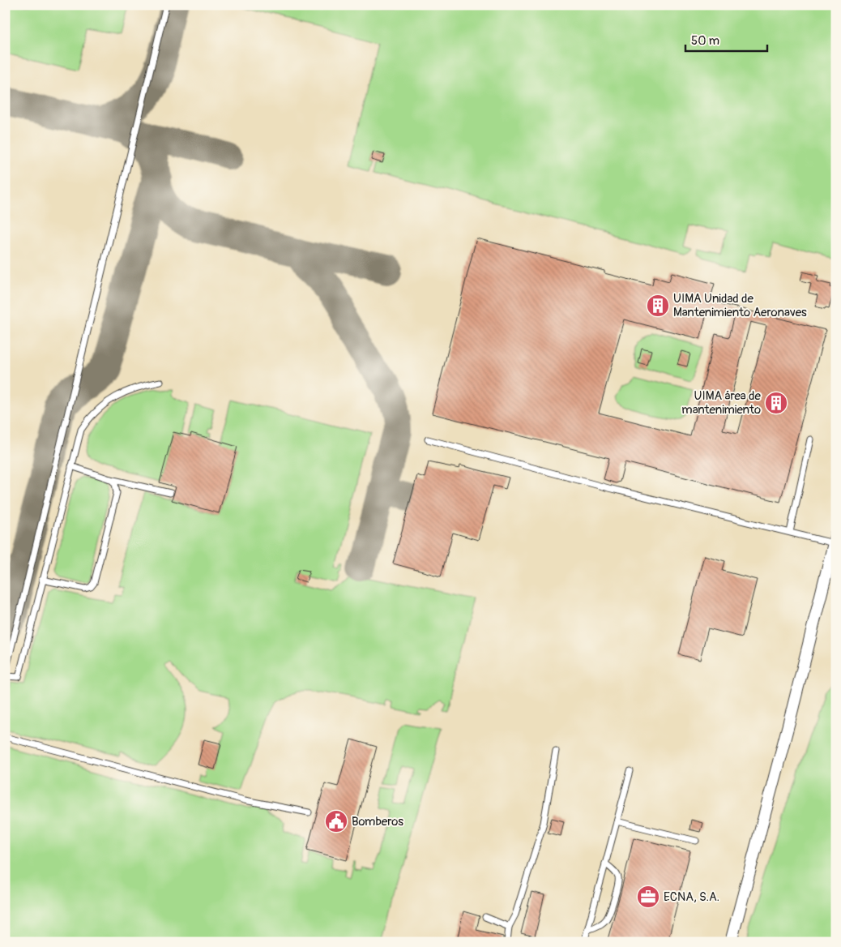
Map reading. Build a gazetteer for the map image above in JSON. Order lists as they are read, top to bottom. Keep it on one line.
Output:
{"places":{"building":["UIMA Unidad de Mantenimiento Aeronaves","UIMA área de mantenimiento"],"public building":["Bomberos"],"office":["ECNA, S.A."]},"scale_bar":"50 m"}
